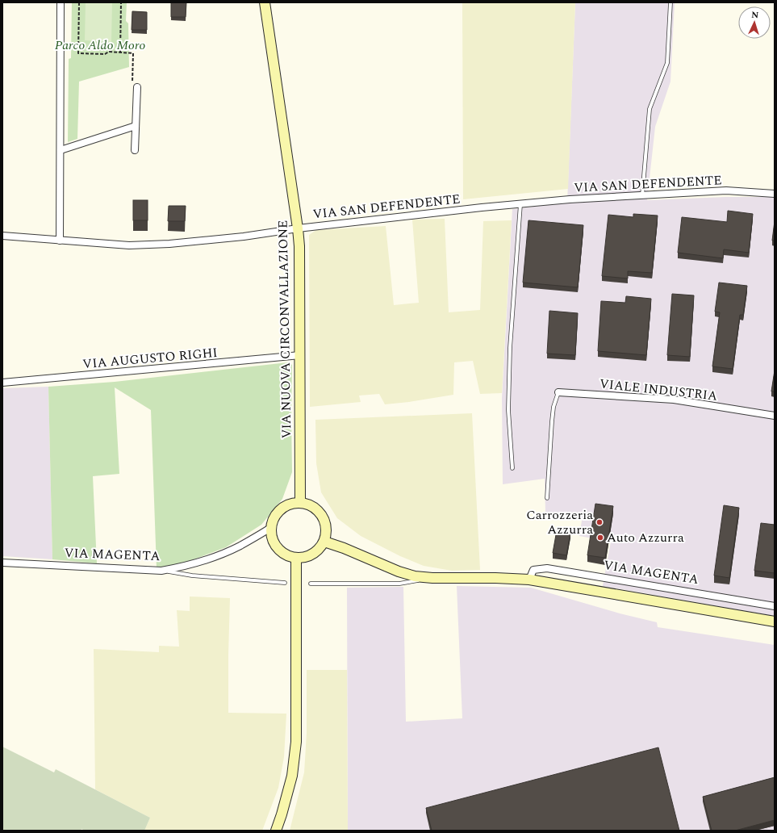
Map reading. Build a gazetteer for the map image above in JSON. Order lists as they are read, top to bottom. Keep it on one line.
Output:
{"streets":{"street":["VIA SAN DEFENDENTE","VIA NUOVA CIRCONVALLAZIONE","VIA AUGUSTO RIGHI","VIALE INDUSTRIA","VIA MAGENTA"]},"crossings":[["VIA SAN DEFENDENTE","VIA NUOVA CIRCONVALLAZIONE"],["VIA NUOVA CIRCONVALLAZIONE","VIA AUGUSTO RIGHI"],["VIA NUOVA CIRCONVALLAZIONE","VIA MAGENTA"]],"parks":["Parco Aldo Moro"],"places":["Carrozzeria Azzurra","Auto Azzurra"],"north":"top"}
